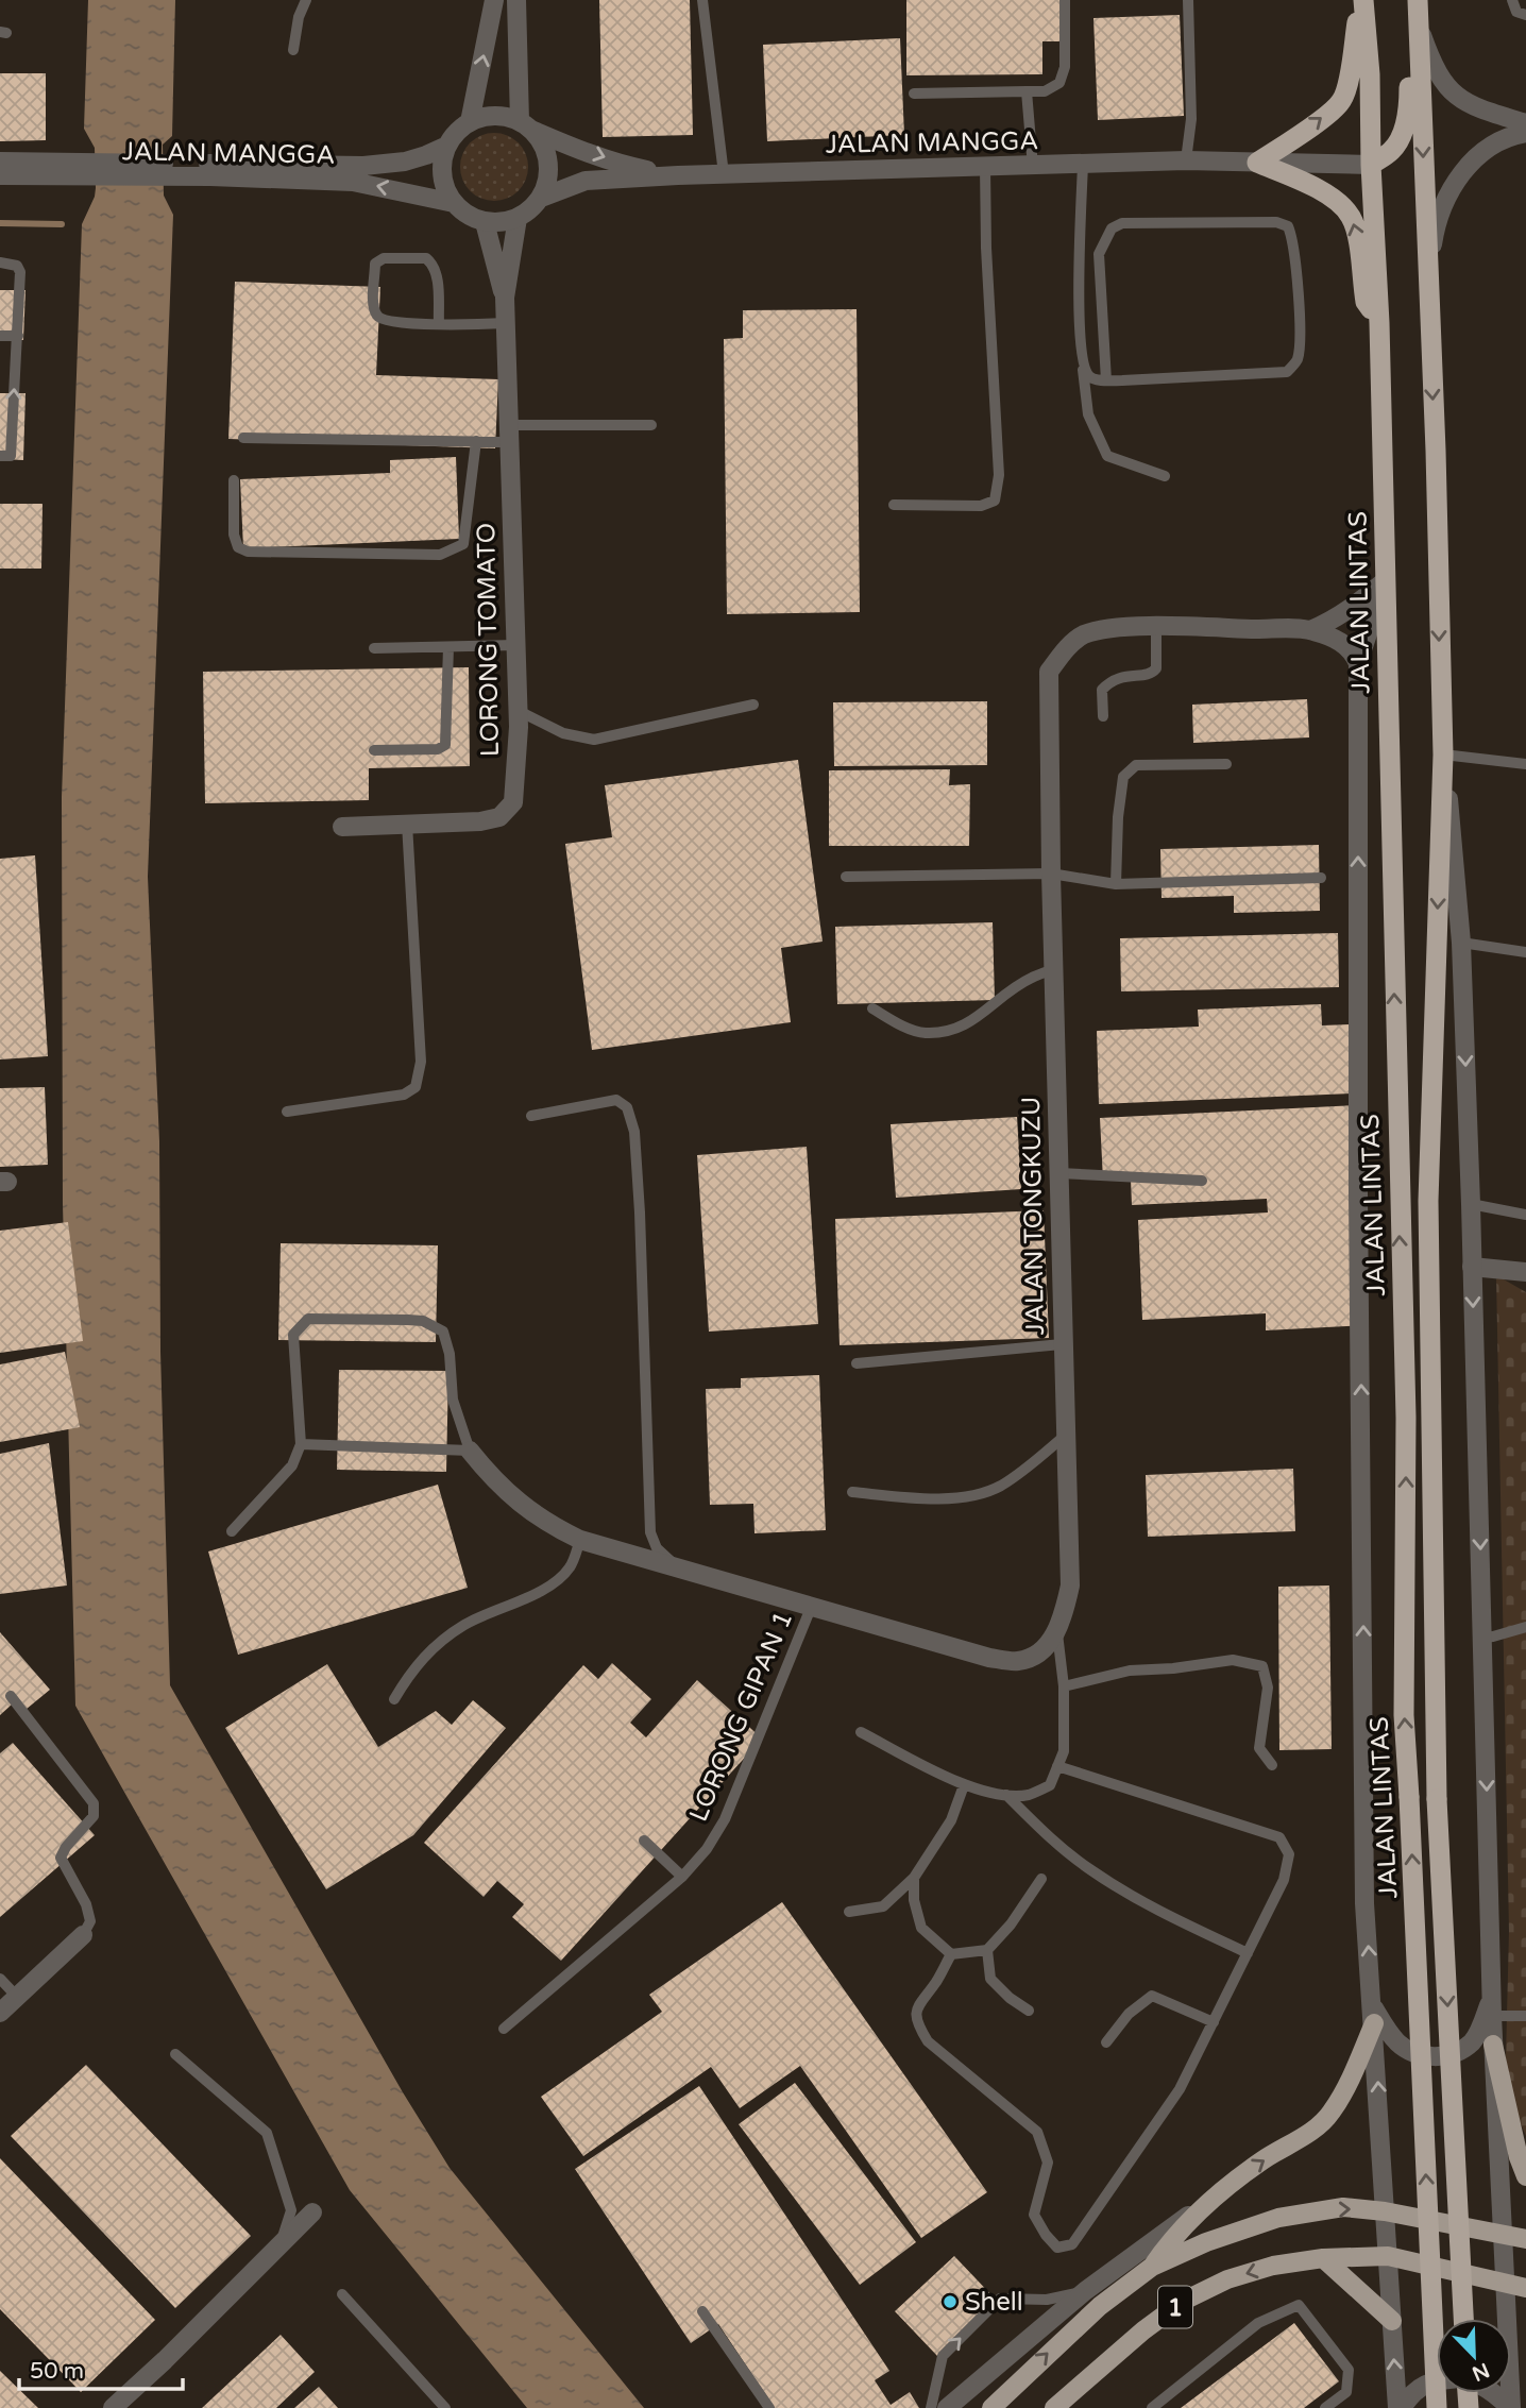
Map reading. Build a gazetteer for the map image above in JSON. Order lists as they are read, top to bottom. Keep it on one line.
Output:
{"streets":{"highway":["JALAN LINTAS"],"main road":["1"],"street":["JALAN MANGGA","LORONG TOMATO","JALAN TONGKUZU"],"lane":["LORONG GIPAN 1"]},"crossings":[["JALAN MANGGA","JALAN LINTAS"],["JALAN MANGGA","LORONG TOMATO"],["JALAN LINTAS","JALAN TONGKUZU"]],"places":["Shell"],"scale_bar":"50 m","north":"bottom right"}
